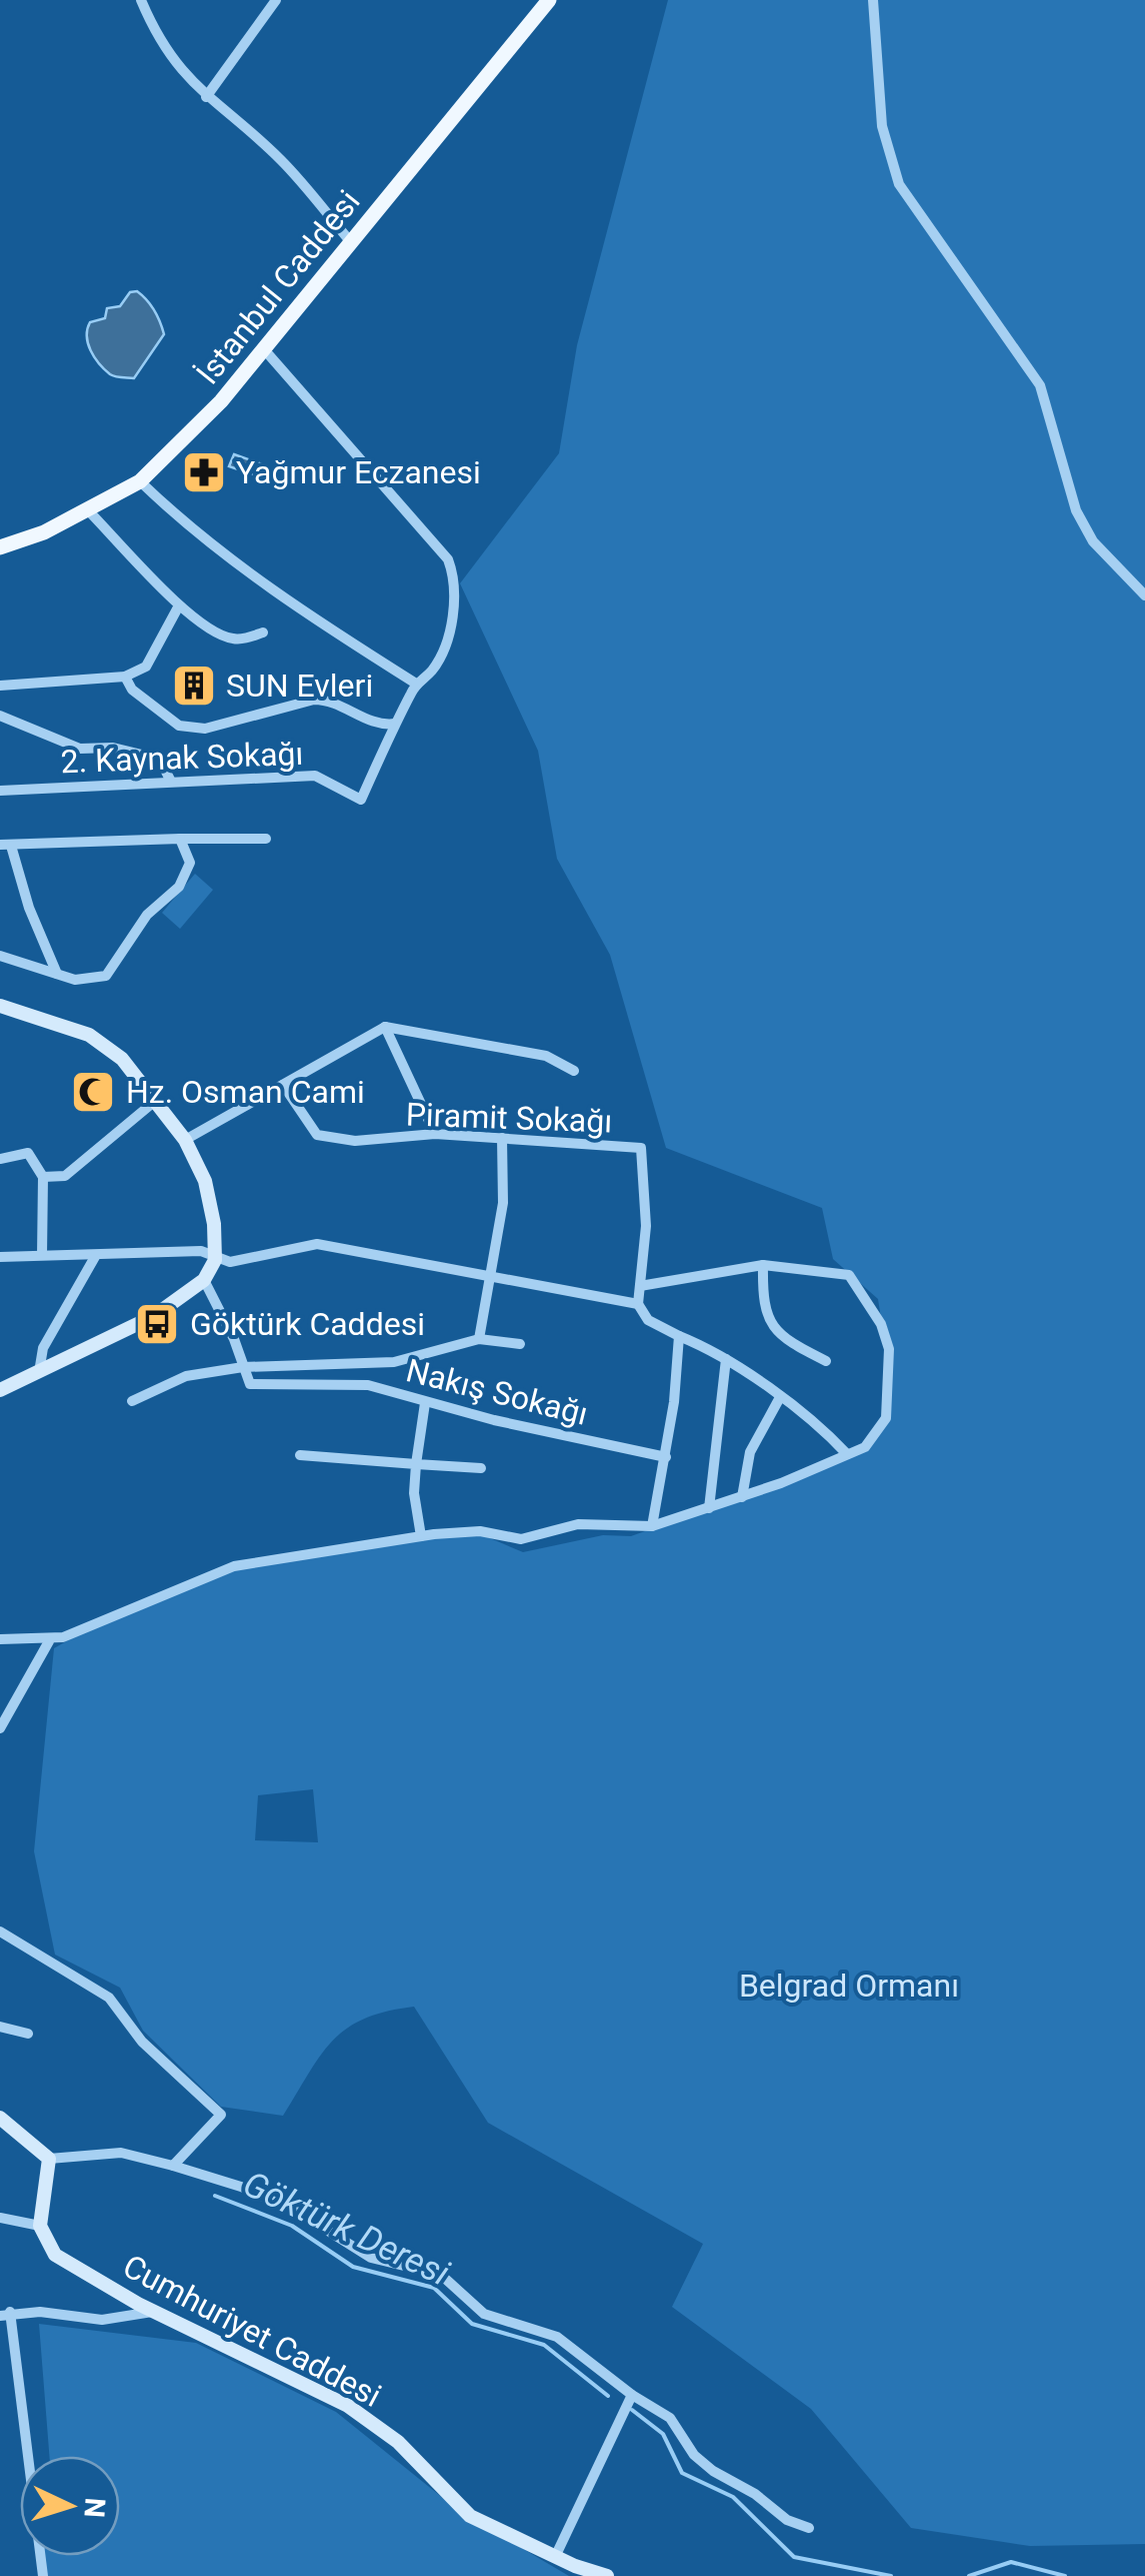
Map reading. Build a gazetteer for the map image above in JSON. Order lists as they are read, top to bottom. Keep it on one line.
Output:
{"streets":{"main road":["İstanbul Caddesi","Cumhuriyet Caddesi"],"street":["2. Kaynak Sokağı","Piramit Sokağı","Nakış Sokağı"]},"water":["Göktürk Deresi"],"parks":["Belgrad Ormanı"],"places":{"pharmacy":["Yağmur Eczanesi"],"building":["SUN Evleri"],"mosque":["Hz. Osman Cami"],"bus stop":["Göktürk Caddesi"]},"north":"right"}
